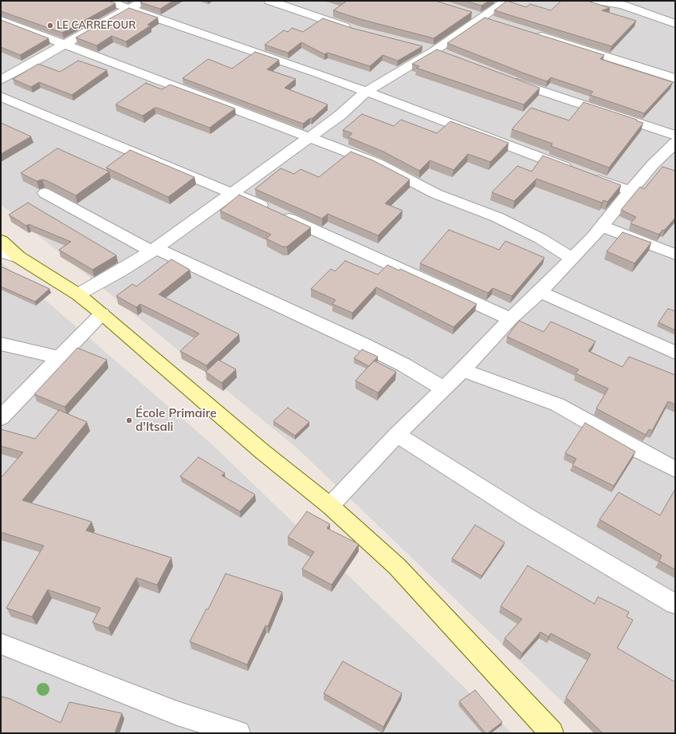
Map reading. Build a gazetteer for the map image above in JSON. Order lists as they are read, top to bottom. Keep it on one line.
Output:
{"places":["LE CARREFOUR","École Primaire d'Itsali"]}
